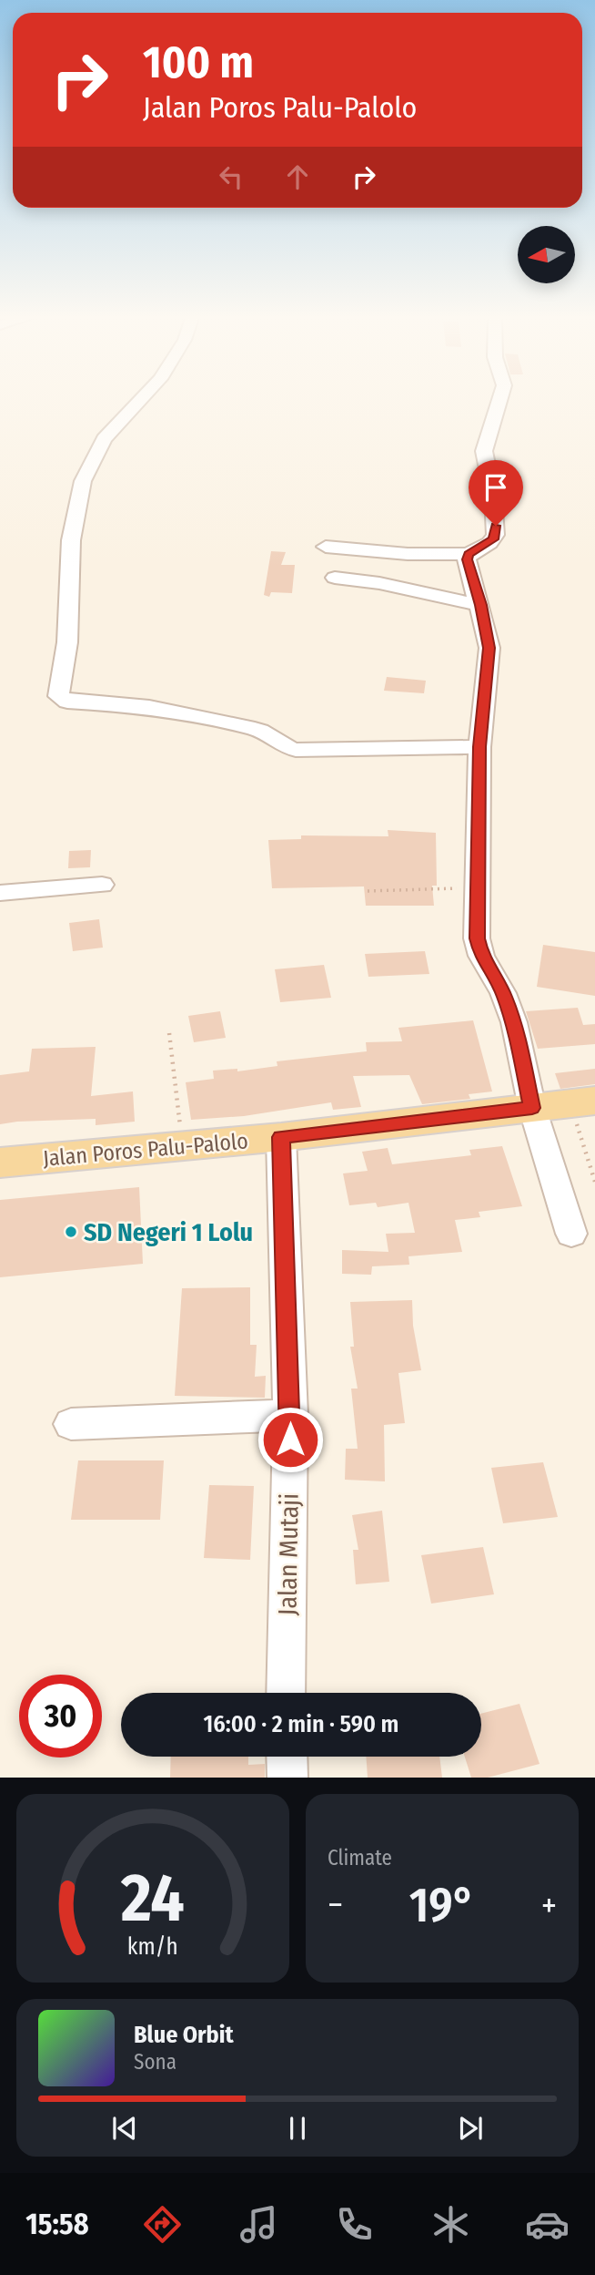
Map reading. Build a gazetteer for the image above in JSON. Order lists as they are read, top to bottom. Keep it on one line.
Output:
{"streets":{"main road":["Jalan Poros Palu-Palolo"],"street":["Jalan Mutaji"]},"crossings":[["Jalan Poros Palu-Palolo","Jalan Mutaji"]],"places":["SD Negeri 1 Lolu"],"north":"left","page":{"turn":["100 m","Jalan Poros Palu-Palolo"],"limit":"30","trip":"16:00 · 2 min · 590 m","tile":"Climate","heat":["−","19°","+"],"song":["Blue Orbit","Sona"],"tabs":"15:58","gauge":["24","km/h"]}}
